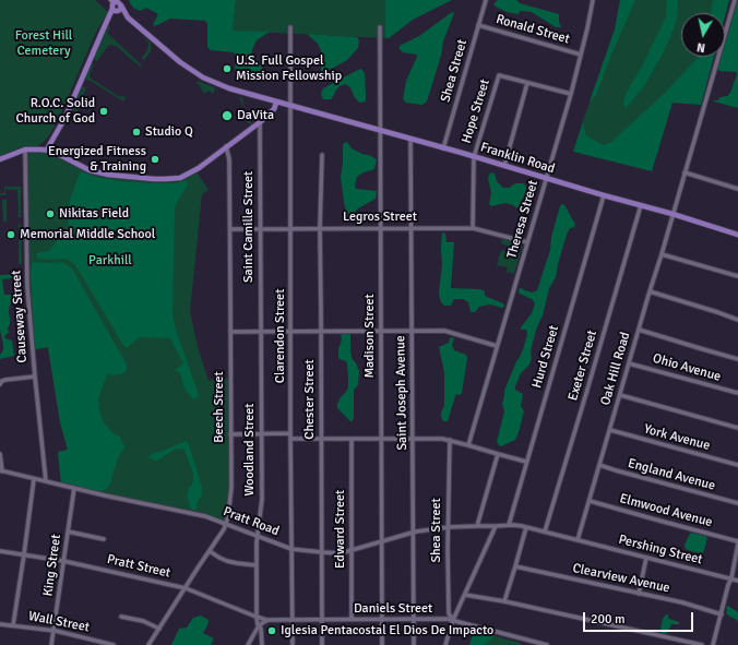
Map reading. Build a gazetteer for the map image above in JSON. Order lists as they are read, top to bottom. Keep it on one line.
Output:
{"streets":{"main road":["Franklin Road"],"street":["Ronald Street","Shea Street","Hope Street","Legros Street","Theresa Street","Saint Camille Street","Causeway Street","Clarendon Street","Madison Street","Hurd Street","Exeter Street","Ohio Avenue","Oak Hill Road","Saint Joseph Avenue","Chester Street","Beech Street","York Avenue","Woodland Street","England Avenue","Elmwood Avenue","Pratt Road","Edward Street","Pershing Street","King Street","Pratt Street","Clearview Avenue","Daniels Street","Wall Street"]},"crossings":[["Ronald Street","Shea Street"],["Ronald Street","Theresa Street"],["Shea Street","Franklin Road"],["Shea Street","Pratt Road"],["Shea Street","Daniels Street"],["Hope Street","Franklin Road"],["Hope Street","Legros Street"],["Hope Street","Theresa Street"],["Franklin Road","Theresa Street"],["Franklin Road","Clarendon Street"],["Franklin Road","Madison Street"],["Franklin Road","Hurd Street"],["Franklin Road","Exeter Street"],["Franklin Road","Oak Hill Road"],["Franklin Road","Saint Joseph Avenue"],["Legros Street","Theresa Street"],["Legros Street","Saint Camille Street"],["Legros Street","Clarendon Street"],["Legros Street","Madison Street"],["Legros Street","Saint Joseph Avenue"],["Legros Street","Chester Street"],["Legros Street","Beech Street"],["Saint Camille Street","Woodland Street"],["Causeway Street","Pratt Road"],["Clarendon Street","Pratt Road"],["Clarendon Street","Daniels Street"],["Madison Street","Pratt Road"],["Madison Street","Daniels Street"],["Ohio Avenue","Oak Hill Road"],["Oak Hill Road","York Avenue"],["Oak Hill Road","England Avenue"],["Oak Hill Road","Elmwood Avenue"],["Oak Hill Road","Pershing Street"],["Saint Joseph Avenue","Pratt Road"],["Saint Joseph Avenue","Daniels Street"],["Chester Street","Pratt Road"],["Chester Street","Daniels Street"],["Beech Street","Pratt Road"],["Beech Street","Pratt Street"],["Woodland Street","Pratt Road"],["Woodland Street","Pratt Street"],["Pratt Road","Edward Street"],["Pratt Road","King Street"],["Edward Street","Daniels Street"],["King Street","Pratt Street"],["King Street","Wall Street"],["Pratt Street","Daniels Street"]],"parks":["Forest Hill Cemetery","Parkhill"],"places":["U.S. Full Gospel Mission Fellowship","R.O.C. Solid Church of God","DaVita","Studio Q","Energized Fitness & Training","Nikitas Field","Memorial Middle School","Iglesia Pentacostal El Dios De Impacto"],"scale_bar":"200 m","north":"bottom"}
